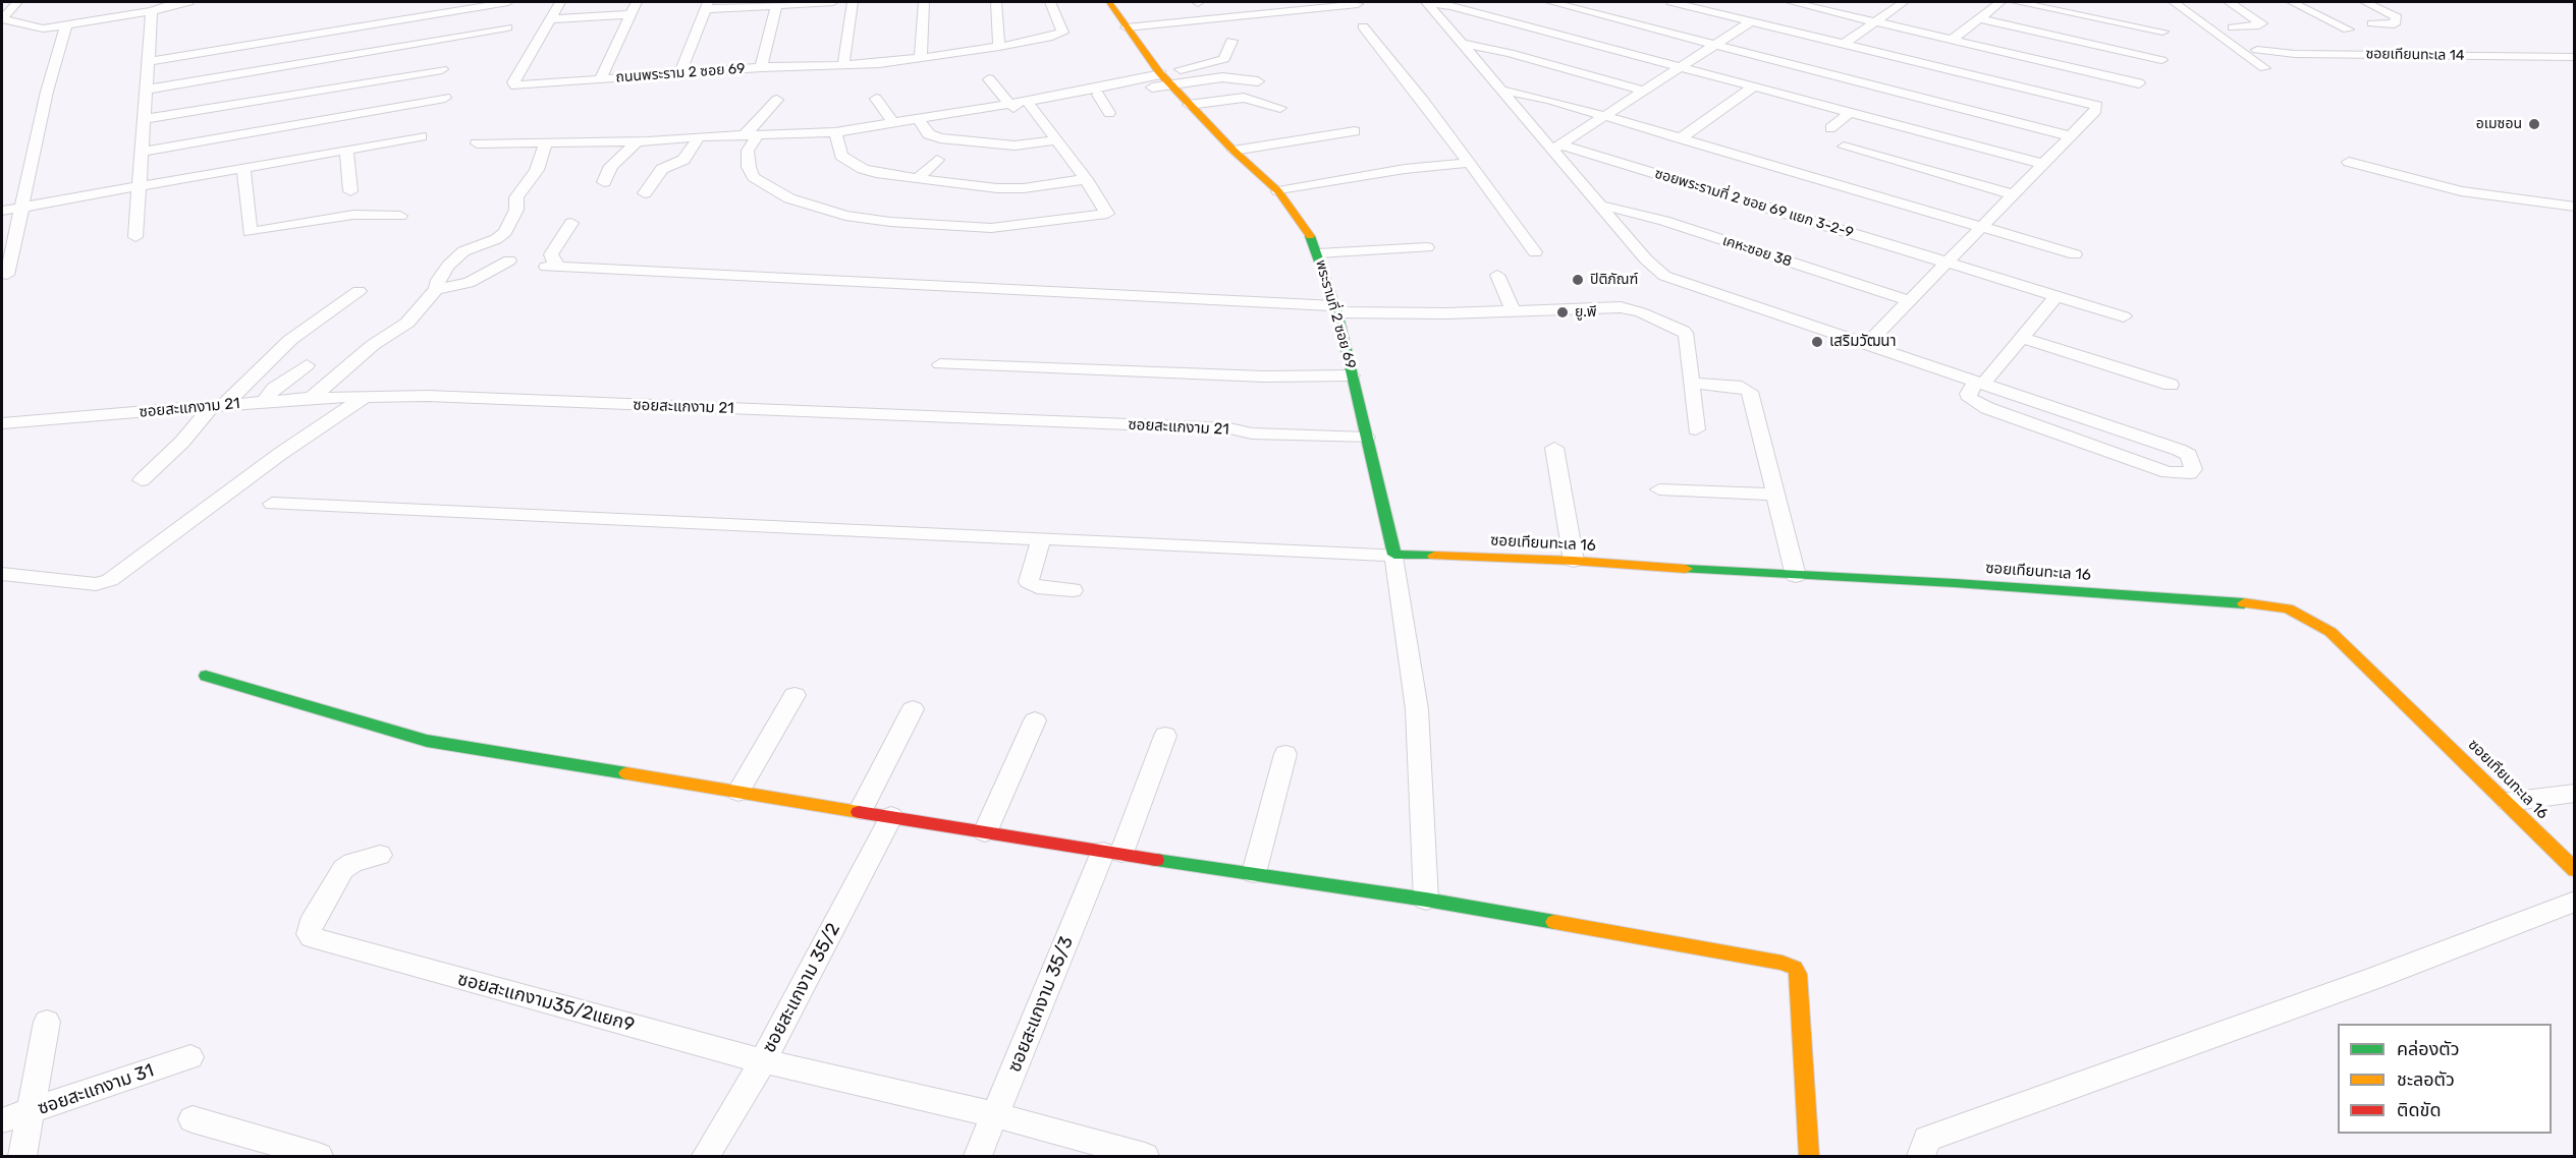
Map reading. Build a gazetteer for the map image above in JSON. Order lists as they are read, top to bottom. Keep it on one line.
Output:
{"streets":{"street":["ซอยเทียนทะเล 14","ถนนพระราม 2 ซอย 69","ซอยพระรามที่ 2 ซอย 69 แยก 3-2-9","เคหะซอย 38","พระรามที่ 2 ซอย 69","ซอยสะแกงาม 21","ซอยเทียนทะเล 16","ซอยสะแกงาม 35/2","ซอยสะแกงาม35/2แยก9","ซอยสะแกงาม 35/3","ซอยสะแกงาม 31"]},"crossings":[["พระรามที่ 2 ซอย 69","ซอยสะแกงาม 21"],["พระรามที่ 2 ซอย 69","ซอยเทียนทะเล 16"],["ซอยสะแกงาม 35/2","ซอยสะแกงาม35/2แยก9"],["ซอยสะแกงาม35/2แยก9","ซอยสะแกงาม 35/3"]],"places":["อเมซอน","ปิติภัณฑ์","ยู.พี","เสริมวัฒนา"],"legend":["คล่องตัว","ชะลอตัว","ติดขัด"]}
